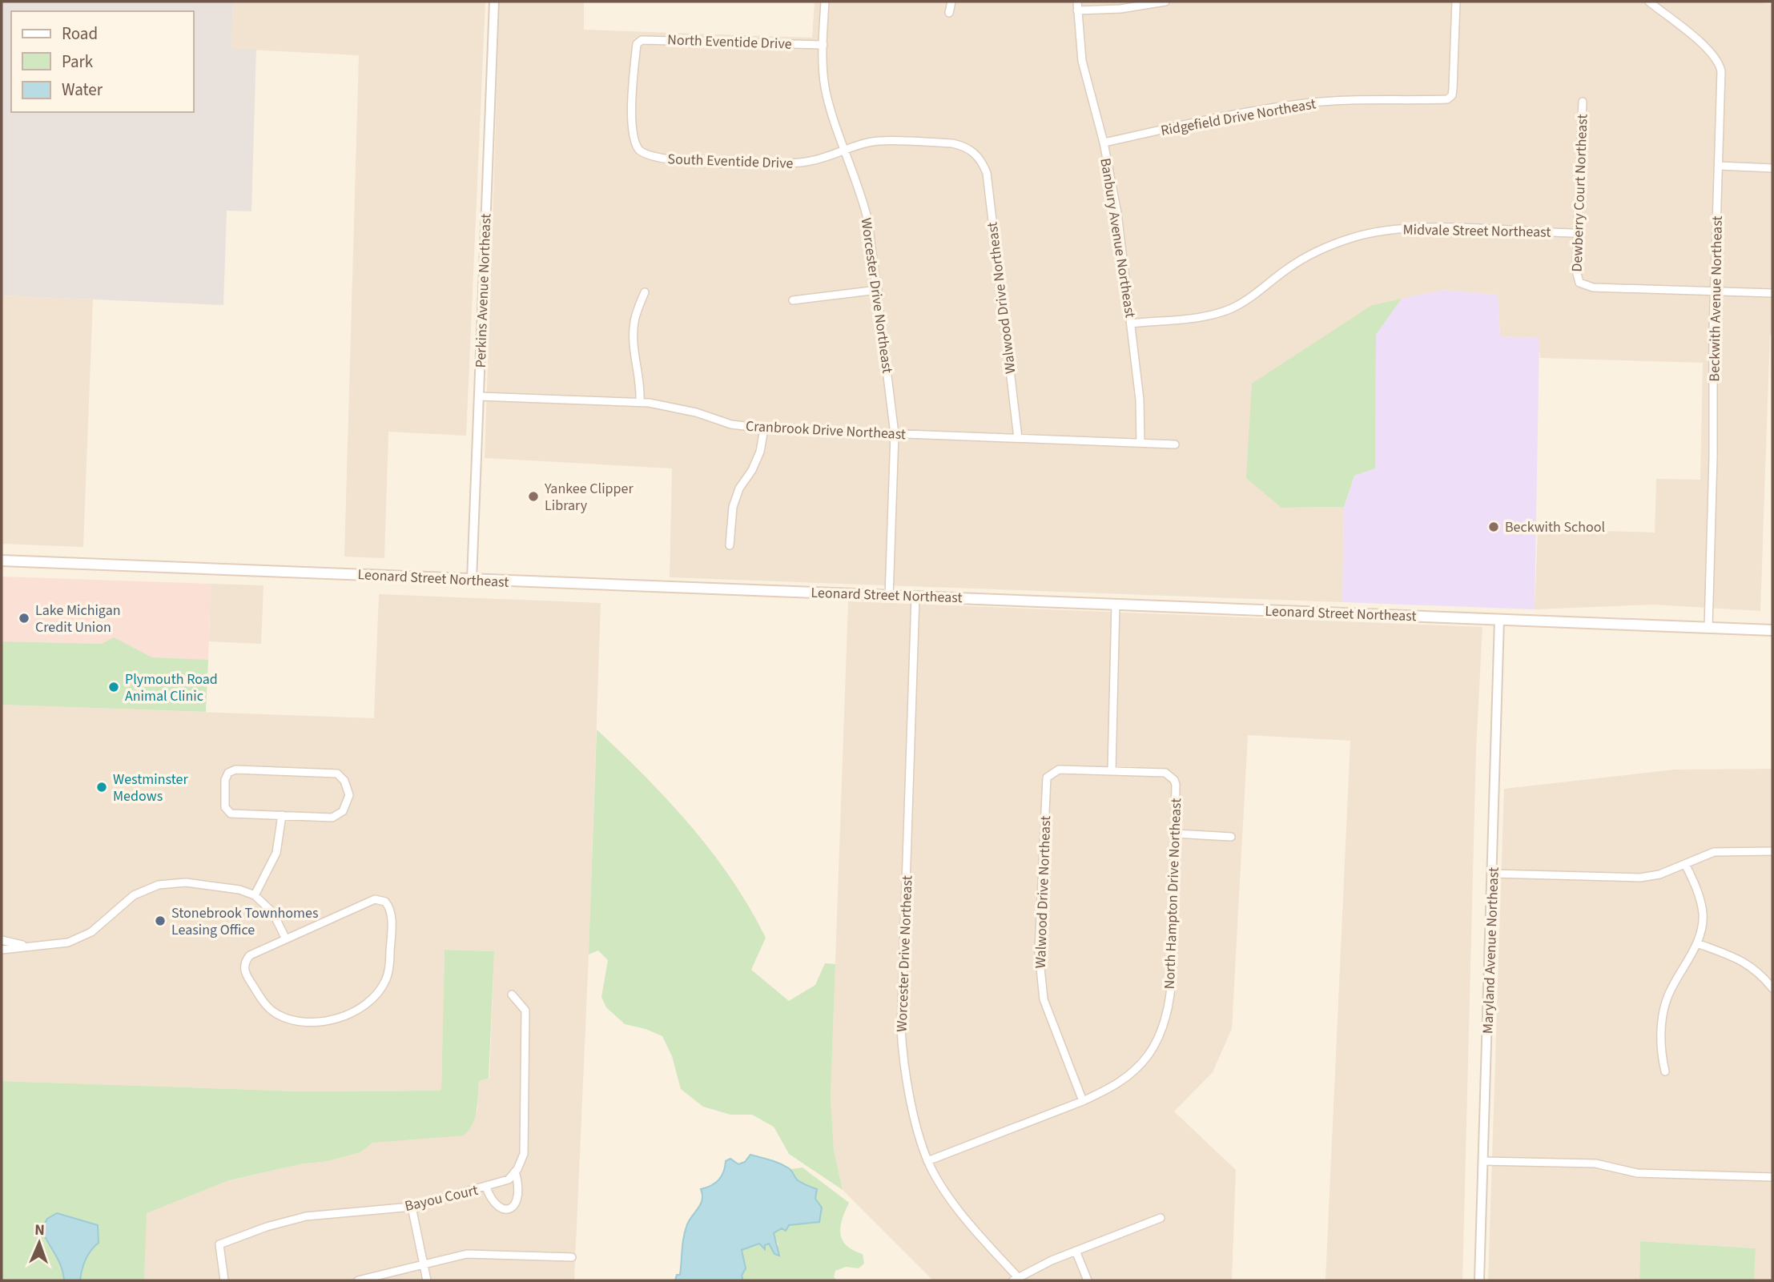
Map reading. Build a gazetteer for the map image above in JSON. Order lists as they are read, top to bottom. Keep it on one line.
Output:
{"streets":{"main road":["Leonard Street Northeast"],"street":["North Eventide Drive","Ridgefield Drive Northeast","South Eventide Drive","Dewberry Court Northeast","Midvale Street Northeast","Banbury Avenue Northeast","Perkins Avenue Northeast","Worcester Drive Northeast","Walwood Drive Northeast","Beckwith Avenue Northeast","Cranbrook Drive Northeast","North Hampton Drive Northeast","Maryland Avenue Northeast","Bayou Court"]},"crossings":[["North Eventide Drive","South Eventide Drive"],["North Eventide Drive","Worcester Drive Northeast"],["Ridgefield Drive Northeast","Banbury Avenue Northeast"],["South Eventide Drive","Worcester Drive Northeast"],["South Eventide Drive","Walwood Drive Northeast"],["Dewberry Court Northeast","Midvale Street Northeast"],["Dewberry Court Northeast","Beckwith Avenue Northeast"],["Midvale Street Northeast","Banbury Avenue Northeast"],["Banbury Avenue Northeast","Cranbrook Drive Northeast"],["Perkins Avenue Northeast","Cranbrook Drive Northeast"],["Perkins Avenue Northeast","Leonard Street Northeast"],["Worcester Drive Northeast","Cranbrook Drive Northeast"],["Worcester Drive Northeast","Leonard Street Northeast"],["Worcester Drive Northeast","North Hampton Drive Northeast"],["Walwood Drive Northeast","Cranbrook Drive Northeast"],["Walwood Drive Northeast","North Hampton Drive Northeast"],["Beckwith Avenue Northeast","Leonard Street Northeast"],["Leonard Street Northeast","Maryland Avenue Northeast"]],"places":["Yankee Clipper Library","Beckwith School","Lake Michigan Credit Union","Plymouth Road Animal Clinic","Westminster Medows","Stonebrook Townhomes Leasing Office"],"legend":["Road","Park","Water"],"north":"top"}
